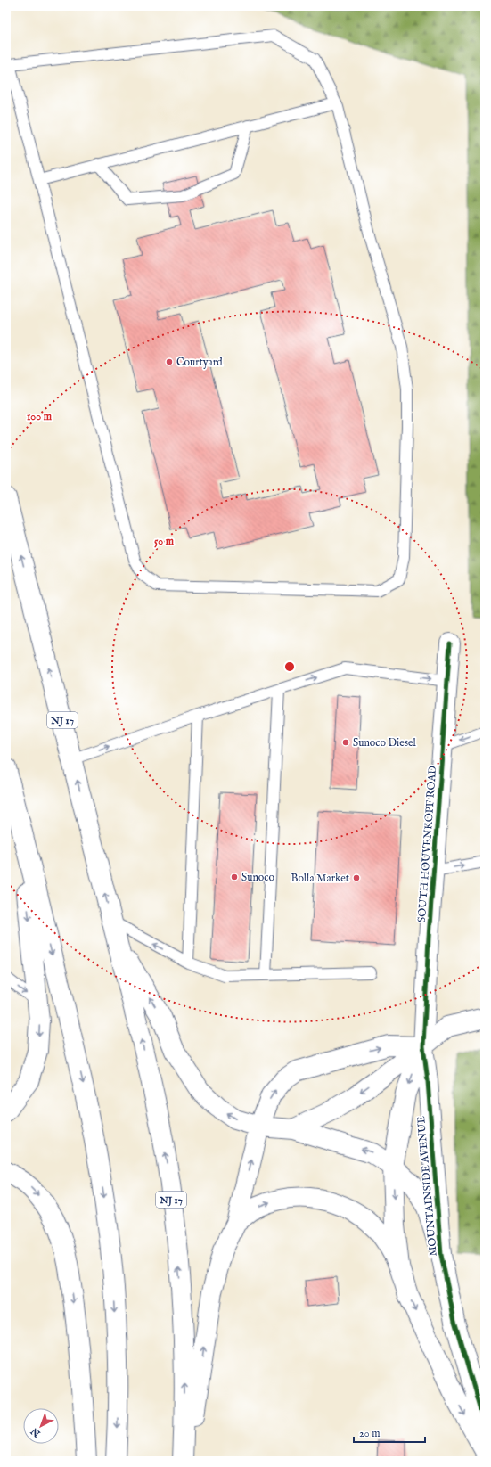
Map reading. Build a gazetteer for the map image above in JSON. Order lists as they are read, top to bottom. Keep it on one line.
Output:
{"streets":{"main road":["NJ 17","SOUTH HOUVENKOPF ROAD","MOUNTAINSIDE AVENUE"]},"crossings":[["SOUTH HOUVENKOPF ROAD","MOUNTAINSIDE AVENUE"]],"places":["Courtyard","Sunoco Diesel","Sunoco","Bolla Market"],"scale_bar":"20 m","north":"bottom left","rings":["100 m","50 m"]}
